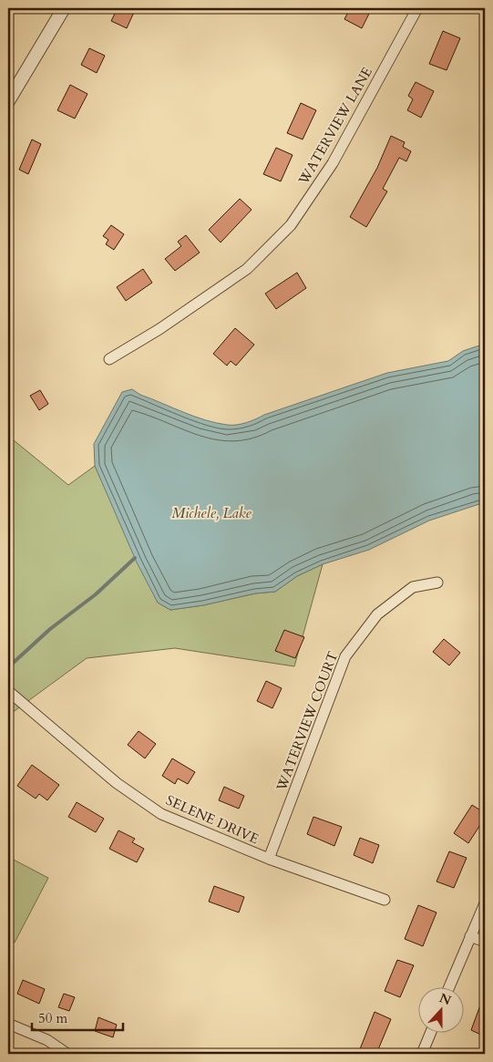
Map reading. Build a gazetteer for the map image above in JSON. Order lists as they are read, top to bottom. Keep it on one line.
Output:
{"streets":{"street":["WATERVIEW LANE","WATERVIEW COURT","SELENE DRIVE"]},"crossings":[["WATERVIEW COURT","SELENE DRIVE"]],"water":["Michele, Lake"],"scale_bar":"50 m","north":"top"}
